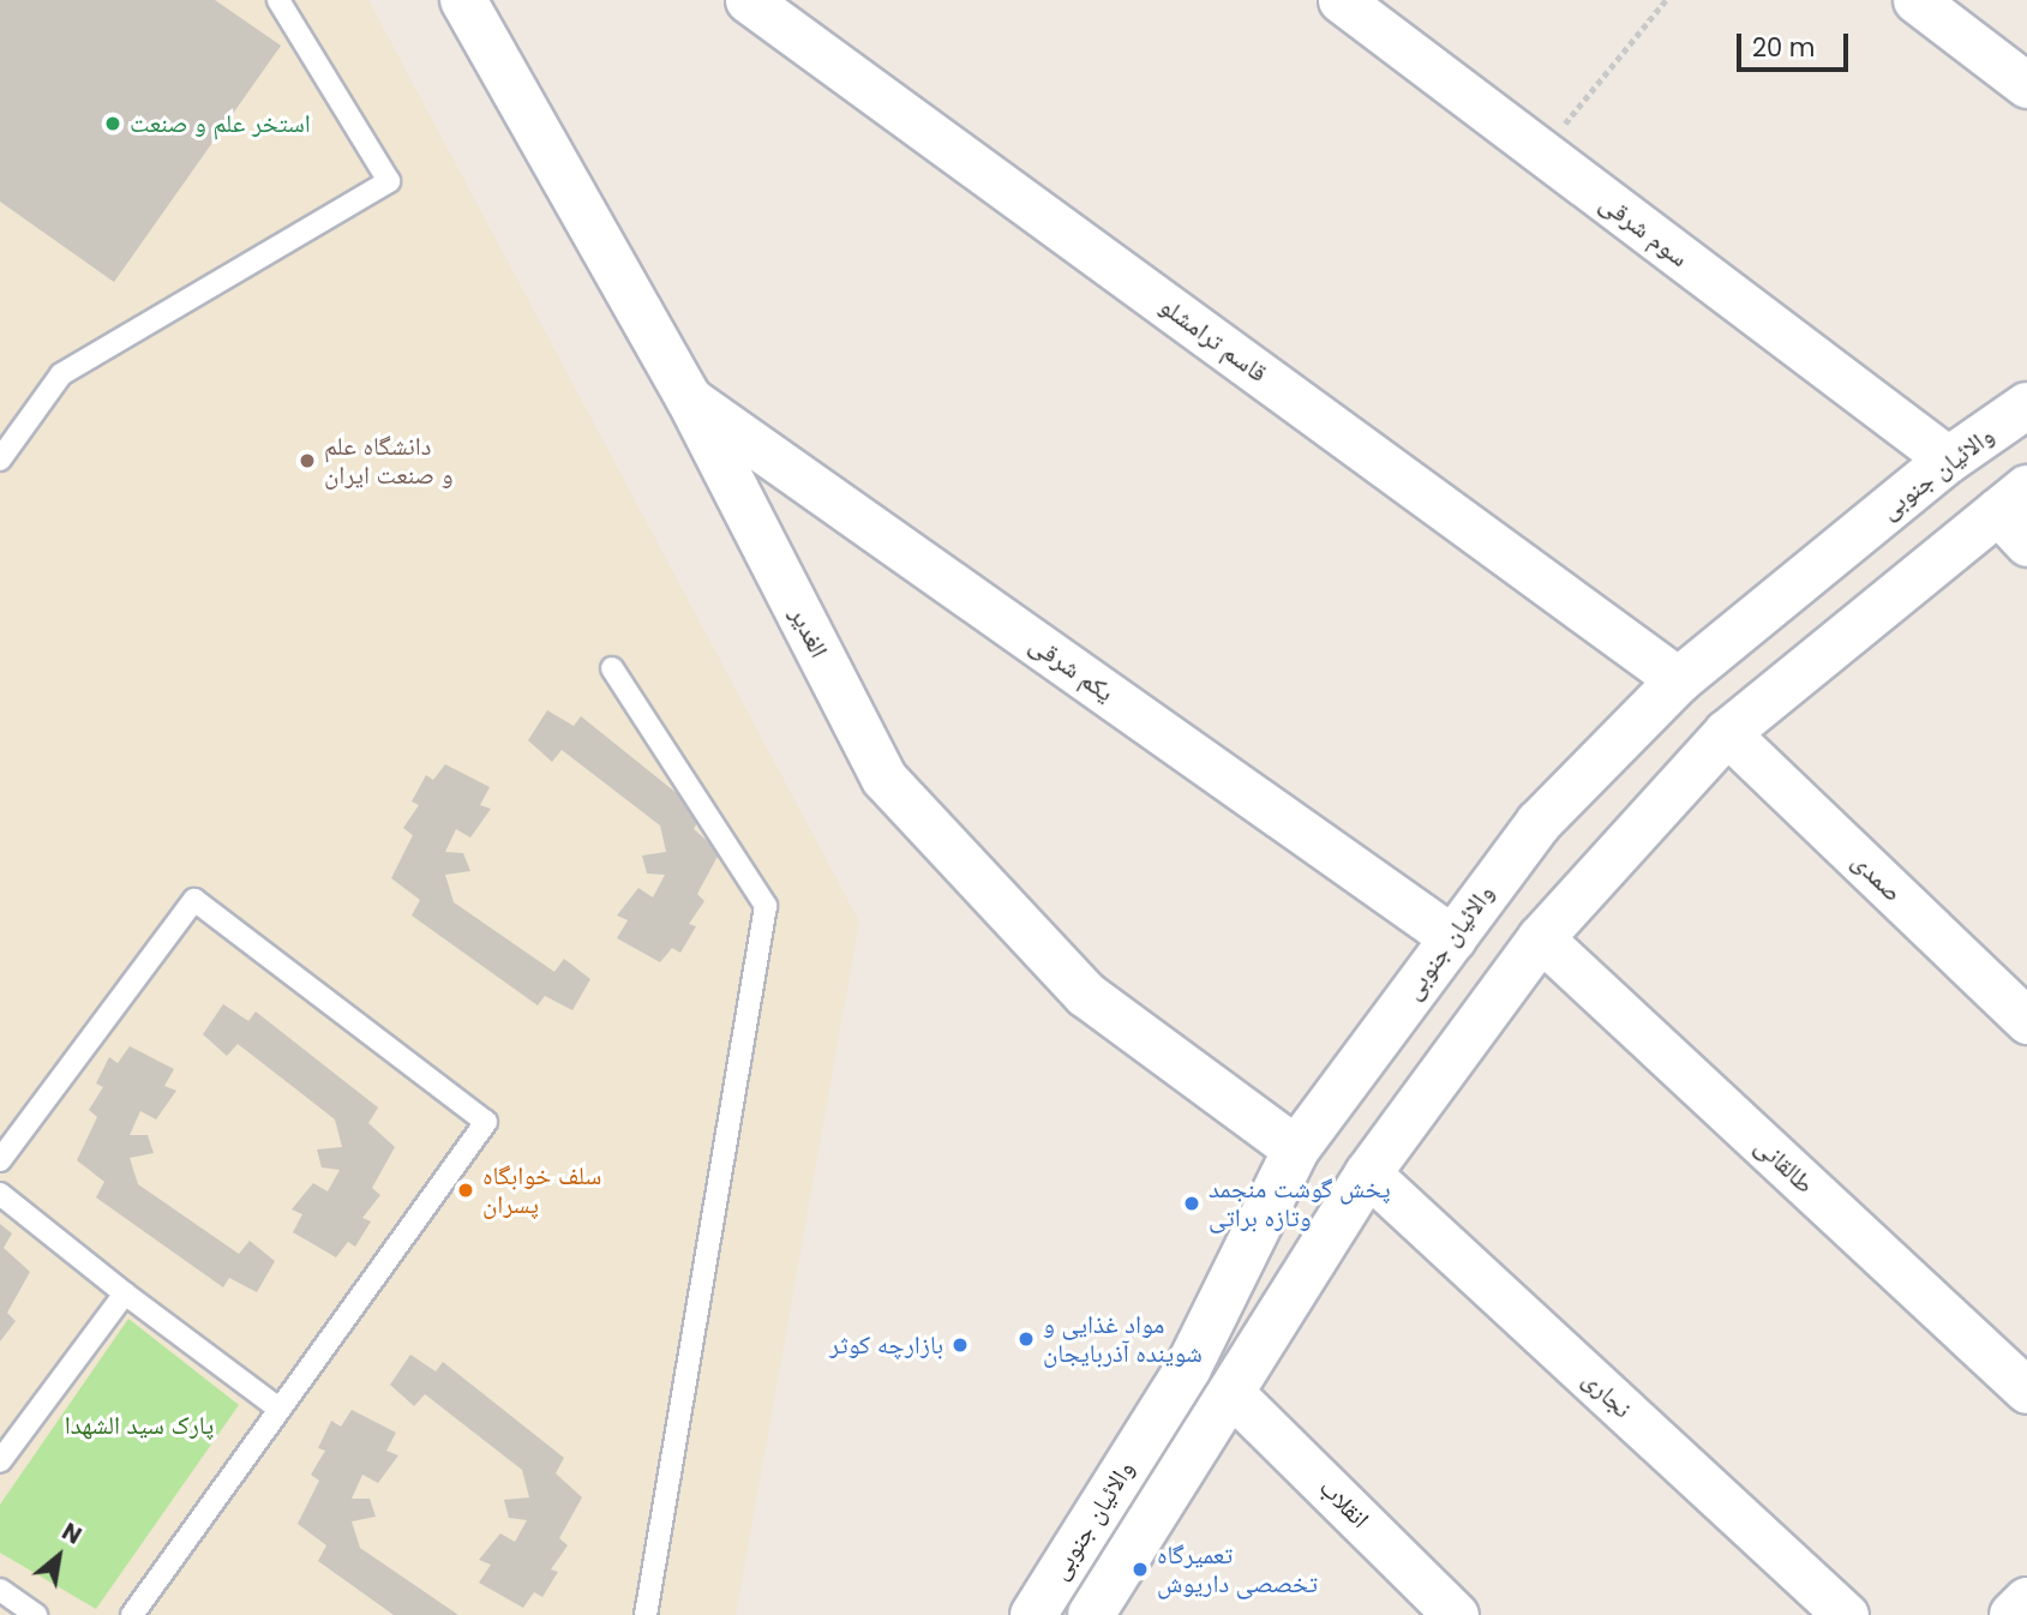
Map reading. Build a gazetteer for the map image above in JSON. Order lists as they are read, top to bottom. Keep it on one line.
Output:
{"streets":{"main road":["والائیان جنوبی","الغدیر"],"street":["سوم شرقی","قاسم ترامشلو","یکم شرقی","صمدی","طالقانی","نجاری","انقلاب"]},"crossings":[["سوم شرقی","والائیان جنوبی"],["قاسم ترامشلو","والائیان جنوبی"],["والائیان جنوبی","الغدیر"],["والائیان جنوبی","یکم شرقی"],["والائیان جنوبی","صمدی"],["والائیان جنوبی","طالقانی"],["والائیان جنوبی","نجاری"],["والائیان جنوبی","انقلاب"],["الغدیر","یکم شرقی"],["الغدیر","نجاری"]],"parks":["پارک سید الشهدا"],"places":["استخر علم و صنعت","دانشگاه علم و صنعت ایران","سلف خوابگاه پسران","پخش گوشت منجمد وتازه براتی","مواد غذایی و شوینده آذربایجان","بازارچه کوثر","تعمیرگاه تخصصی داریوش"],"scale_bar":"20 m","north":"top right"}
